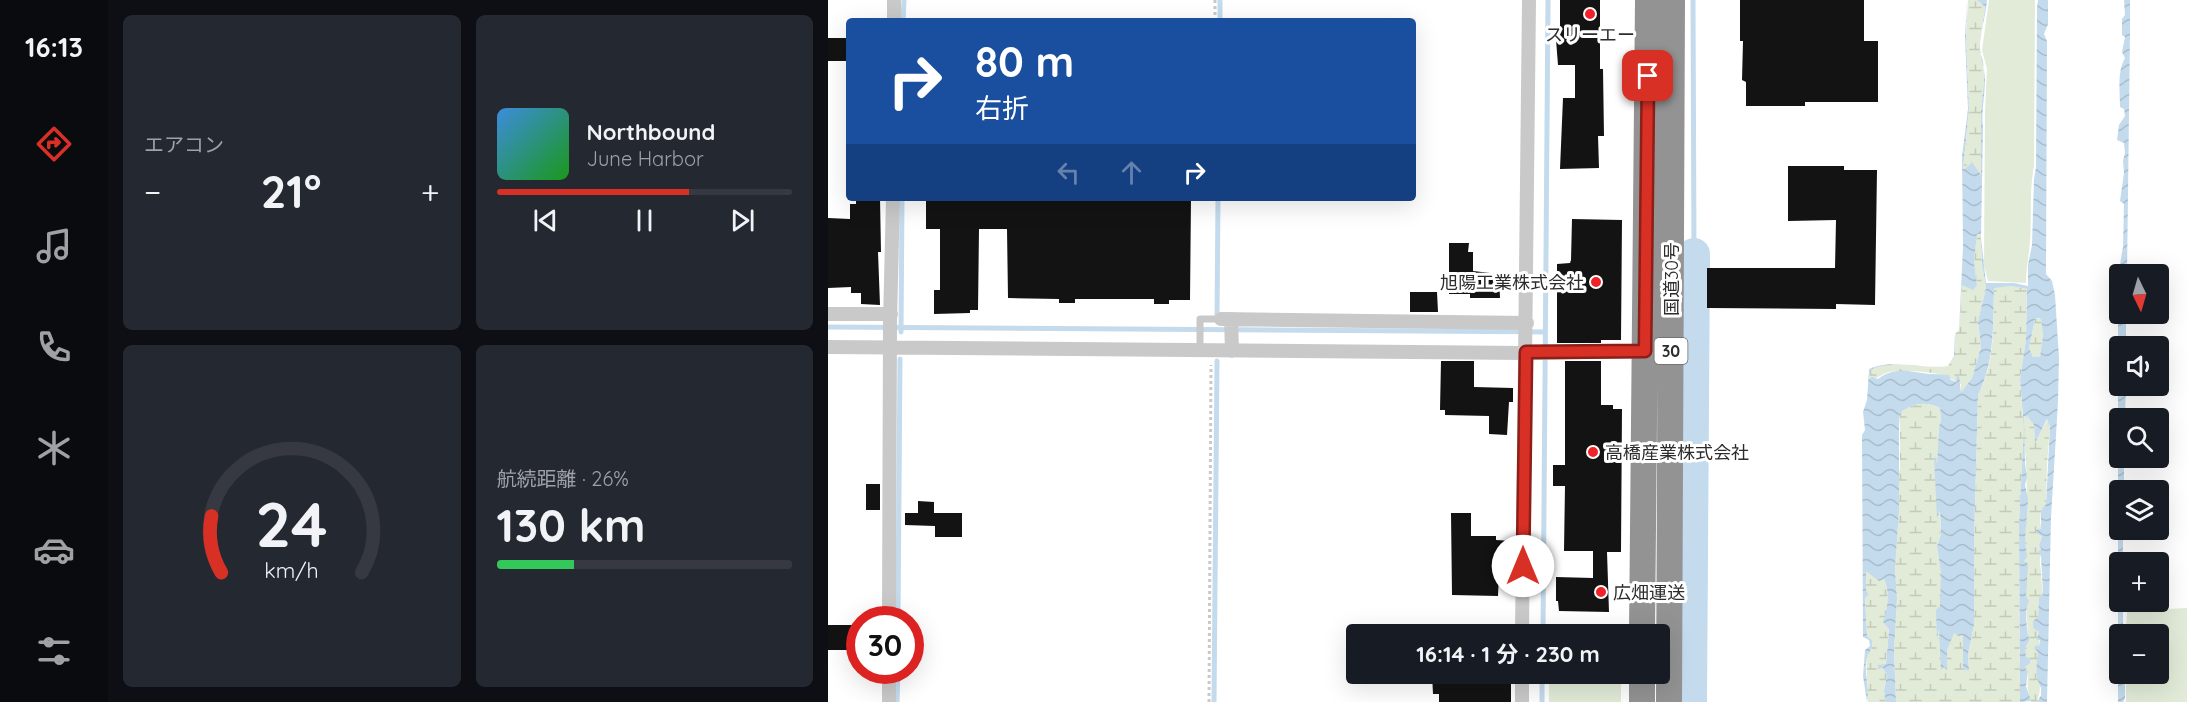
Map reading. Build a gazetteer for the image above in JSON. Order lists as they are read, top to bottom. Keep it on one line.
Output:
{"streets":{"highway":["国道30号","30"]},"places":["スリーエー","旭陽工業株式会社","高橋産業株式会社","広畑運送"],"north":"bottom","page":{"tabs":"16:13","tile":["エアコン",["航続距離 · 26%","130 km"]],"turn":["80 m","右折"],"song":["Northbound","June Harbor"],"heat":["−","21°","+"],"map_buttons":["+","−"],"limit":"30","trip":"16:14 · 1 分 · 230 m","gauge":["24","km/h"]}}
